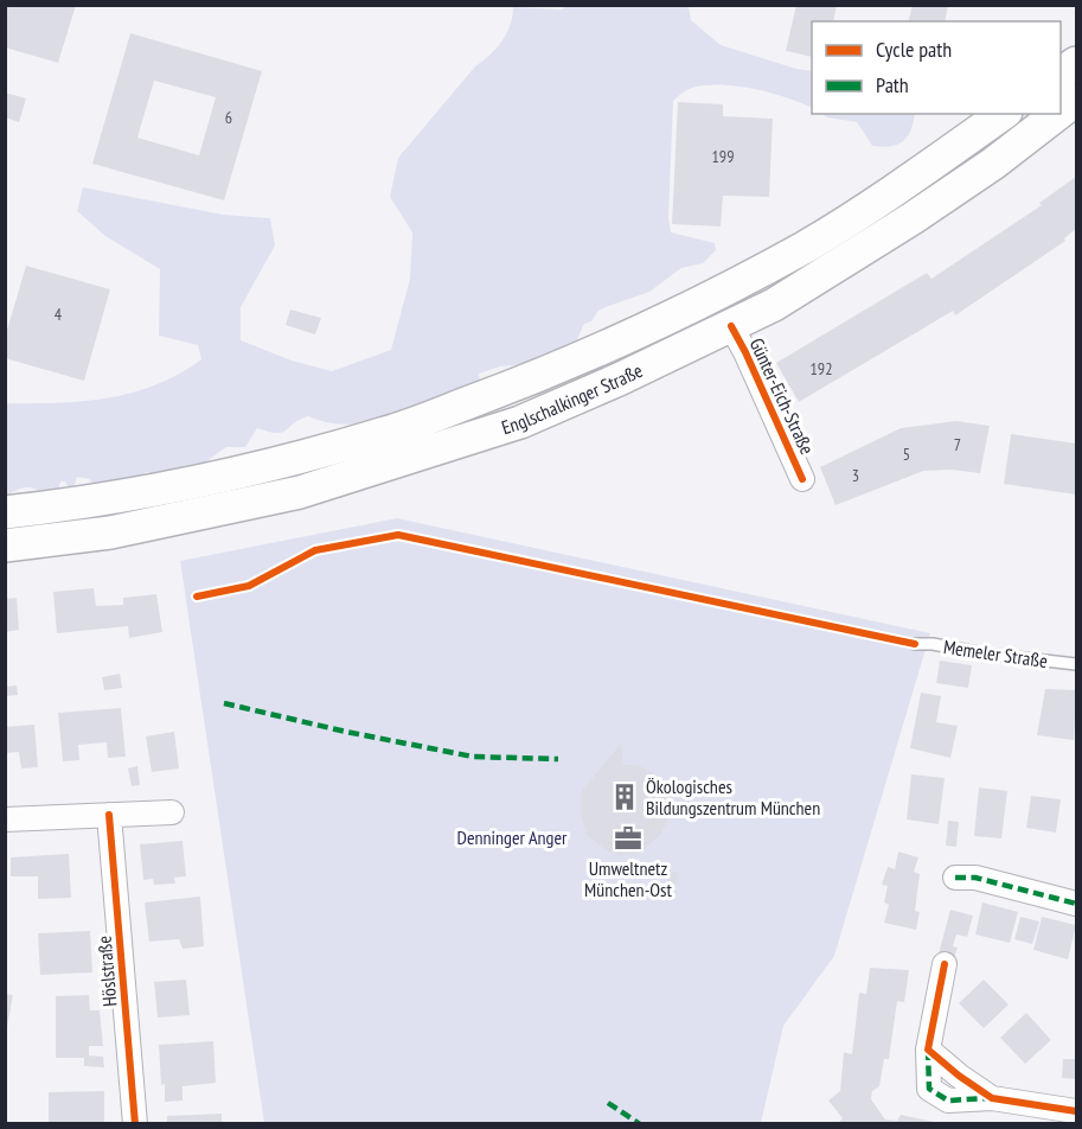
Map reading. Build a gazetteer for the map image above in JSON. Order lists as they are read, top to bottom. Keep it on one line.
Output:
{"streets":{"main road":["Englschalkinger Straße"],"street":["Günter-Eich-Straße","Höslstraße"],"lane":["Memeler Straße"]},"crossings":[["Günter-Eich-Straße","Englschalkinger Straße"]],"parks":["Denninger Anger"],"places":{"building":["Ökologisches Bildungszentrum München"],"office":["Umweltnetz München-Ost"]},"house_numbers":["6","199","4","192","7","5","3"],"legend":["Cycle path","Path"]}
